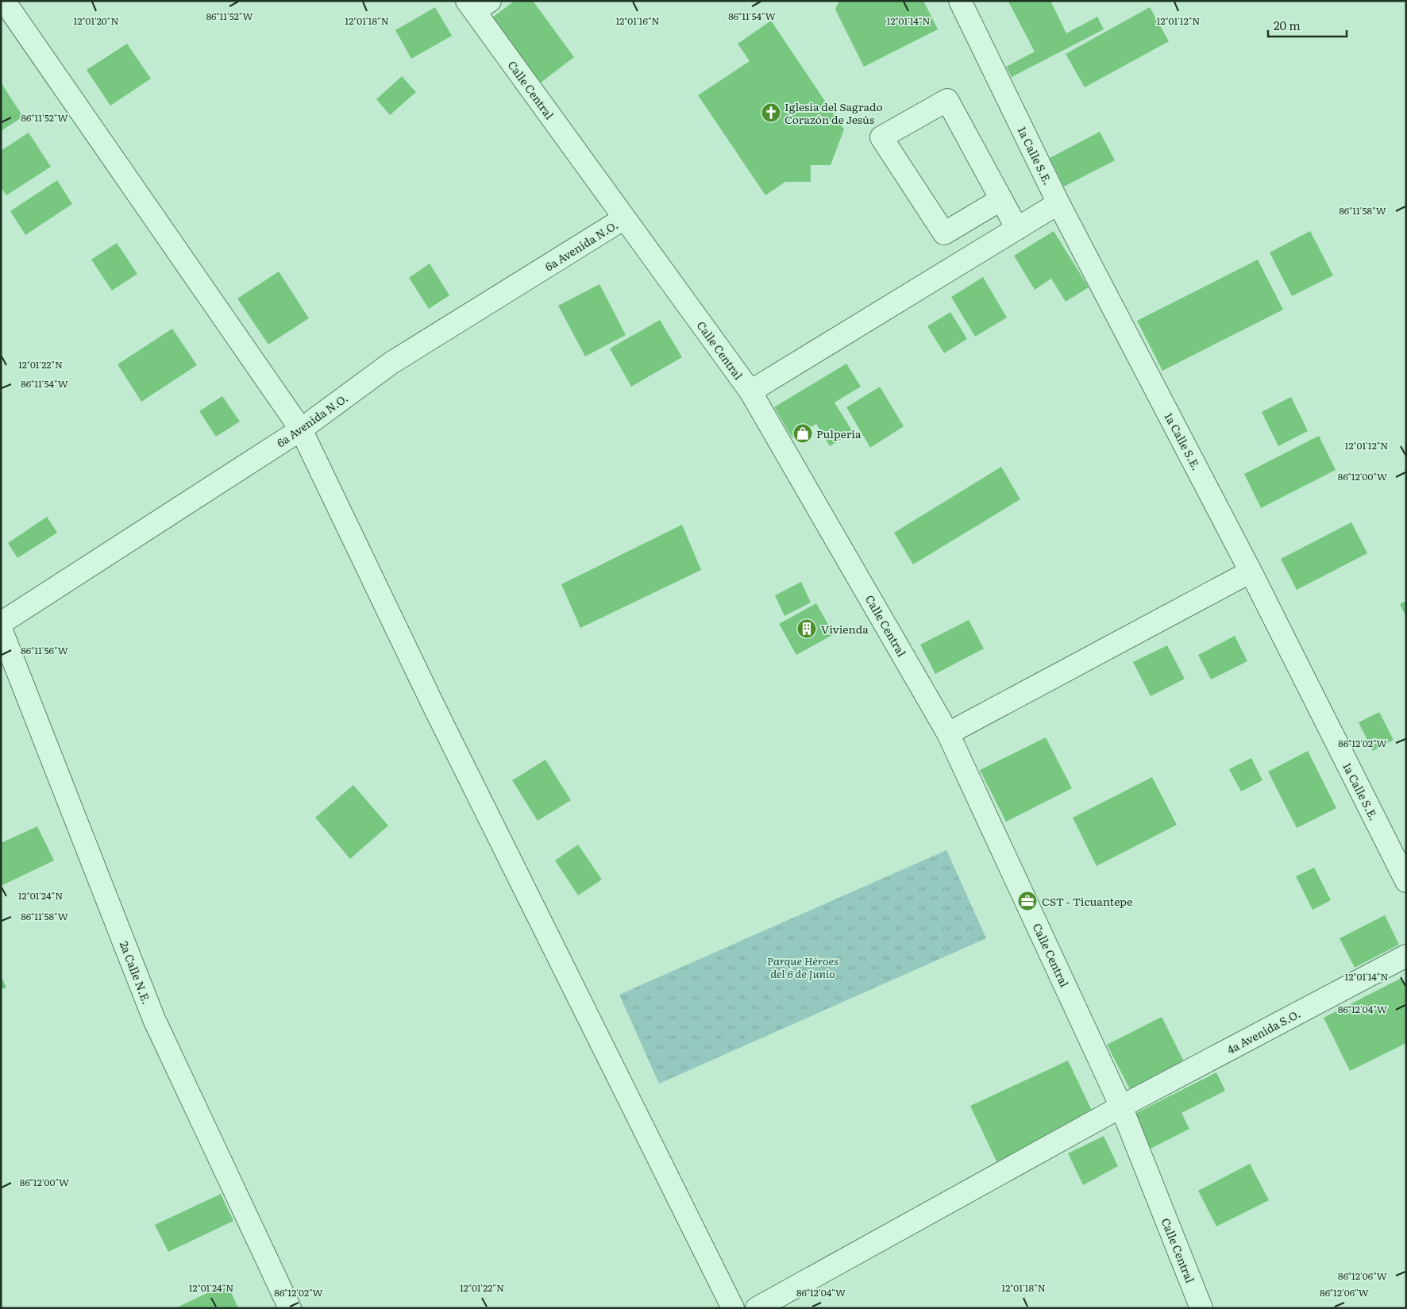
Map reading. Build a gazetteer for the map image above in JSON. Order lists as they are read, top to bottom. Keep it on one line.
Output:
{"streets":{"street":["Calle Central","1a Calle S.E.","6a Avenida N.O.","2a Calle N.E.","4a Avenida S.O."]},"crossings":[["Calle Central","6a Avenida N.O."],["Calle Central","4a Avenida S.O."]],"parks":["Parque Héroes del 6 de Junio"],"places":{"church":["Iglesia del Sagrado Corazón de Jesús"],"shop":["Pulpería"],"building":["Vivienda"],"office":["CST - Ticuantepe"]},"scale_bar":"20 m","coordinates":["86°11'52\"W","86°11'54\"W","12°01'20\"N","12°01'18\"N","12°01'16\"N","12°01'14\"N","12°01'12\"N","86°11'58\"W","12°01'22\"N","86°12'00\"W","86°11'56\"W","86°12'02\"W","12°01'24\"N","86°12'04\"W","86°12'06\"W"]}
